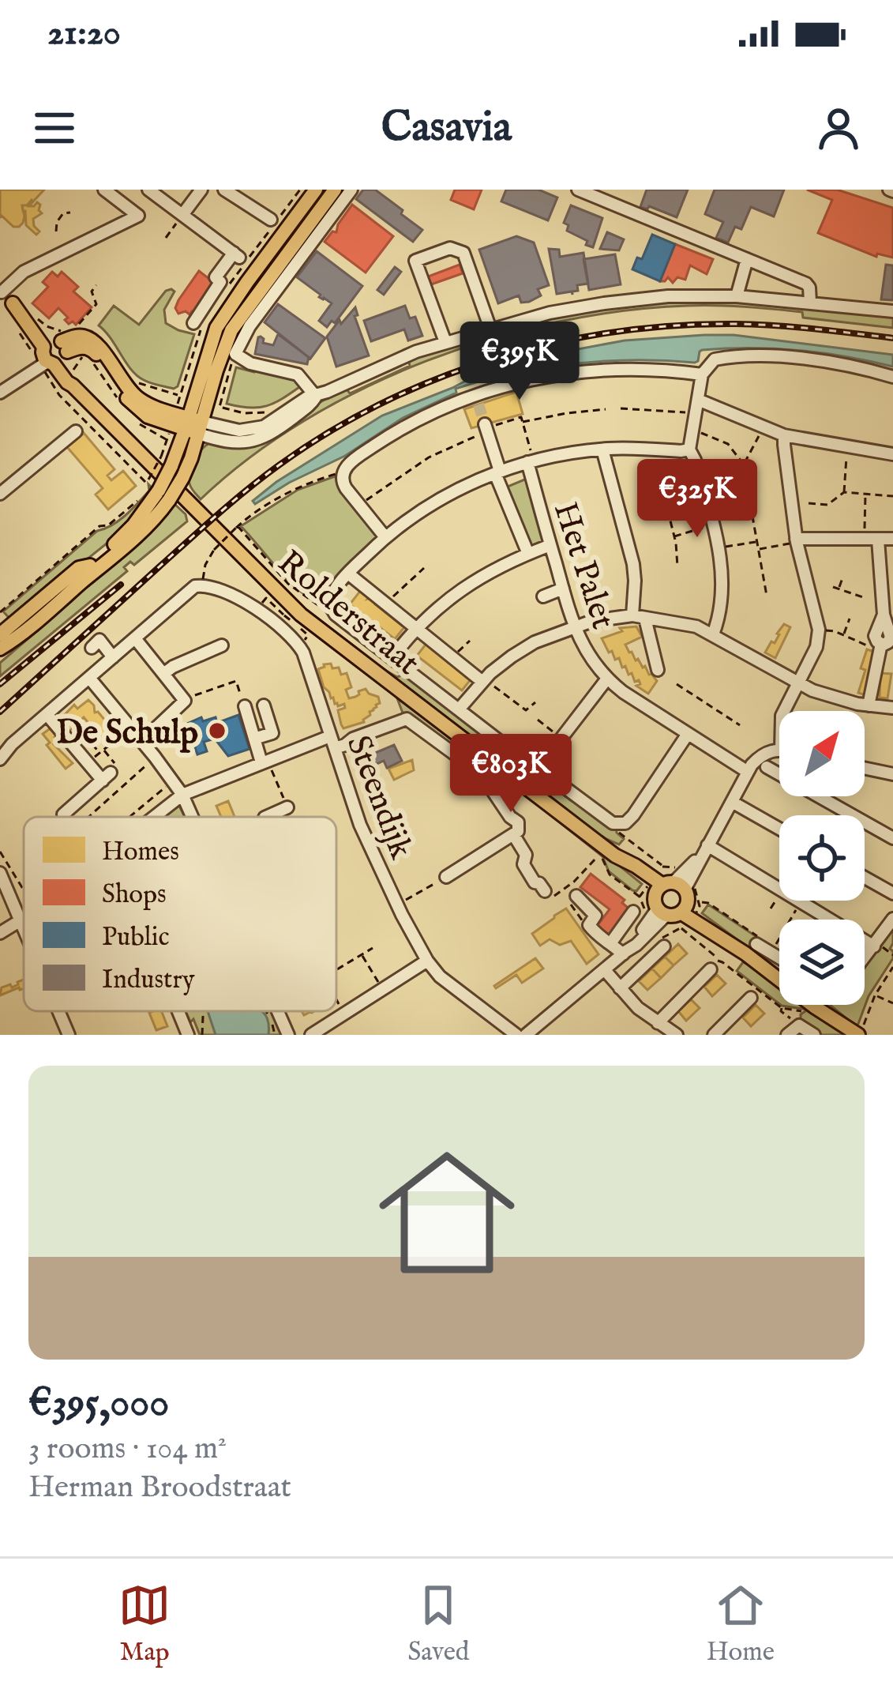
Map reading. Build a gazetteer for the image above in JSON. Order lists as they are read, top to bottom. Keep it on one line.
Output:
{"streets":{"main road":["Rolderstraat"],"street":["Het Palet","Steendijk"]},"places":["De Schulp"],"legend":["Homes","Shops","Public","Industry"],"north":"top right","page":{"status":"21:20","header":"Casavia","price":["€395K","€325K","€803K"],"list":[{"name":"€395,000","note":"3 rooms · 104 m² · Herman Broodstraat"}],"tabs":["Map","Saved","Home"]}}
